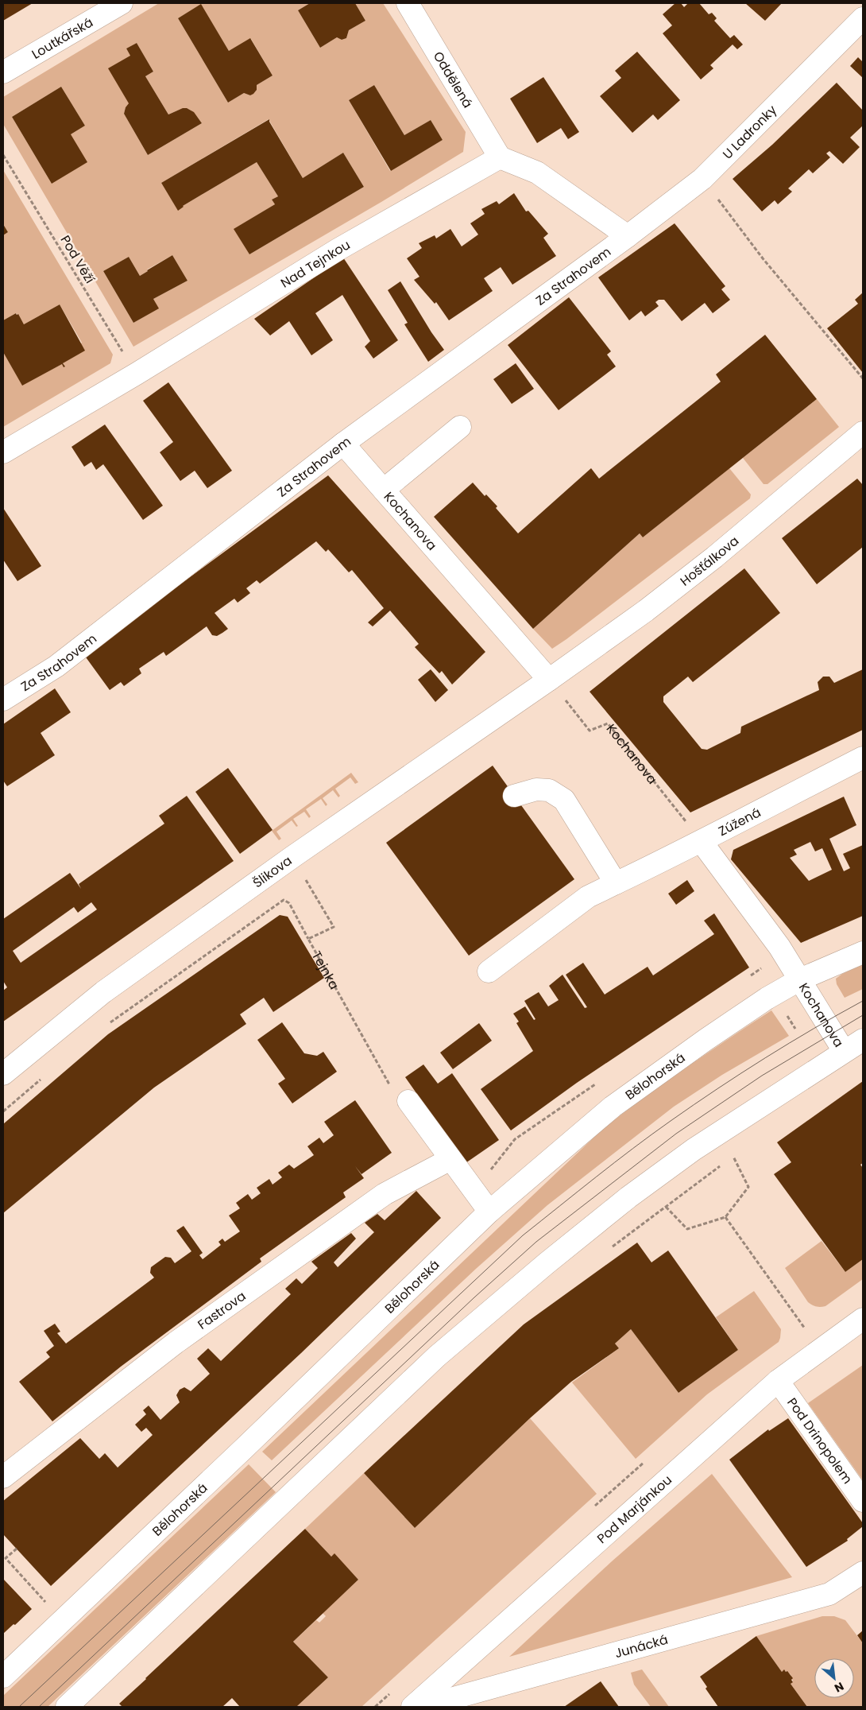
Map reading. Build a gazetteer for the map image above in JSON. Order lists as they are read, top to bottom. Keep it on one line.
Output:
{"streets":{"street":["Loutkářská","Oddělená","U Ladronky","Nad Tejnkou","Za Strahovem","Kochanova","Hošťálkova","Zúžená","Šlikova","Bělohorská","Fastrova","Pod Drinopolem","Pod Marjánkou","Junácká"],"path":["Pod Věží","Tejnka"]},"crossings":[["Oddělená","Nad Tejnkou"],["U Ladronky","Za Strahovem"],["Pod Věží","Nad Tejnkou"],["Za Strahovem","Kochanova"],["Kochanova","Hošťálkova"],["Kochanova","Zúžená"],["Kochanova","Šlikova"],["Kochanova","Bělohorská"],["Hošťálkova","Šlikova"],["Šlikova","Tejnka"],["Pod Drinopolem","Pod Marjánkou"],["Pod Marjánkou","Junácká"]],"north":"bottom right"}
